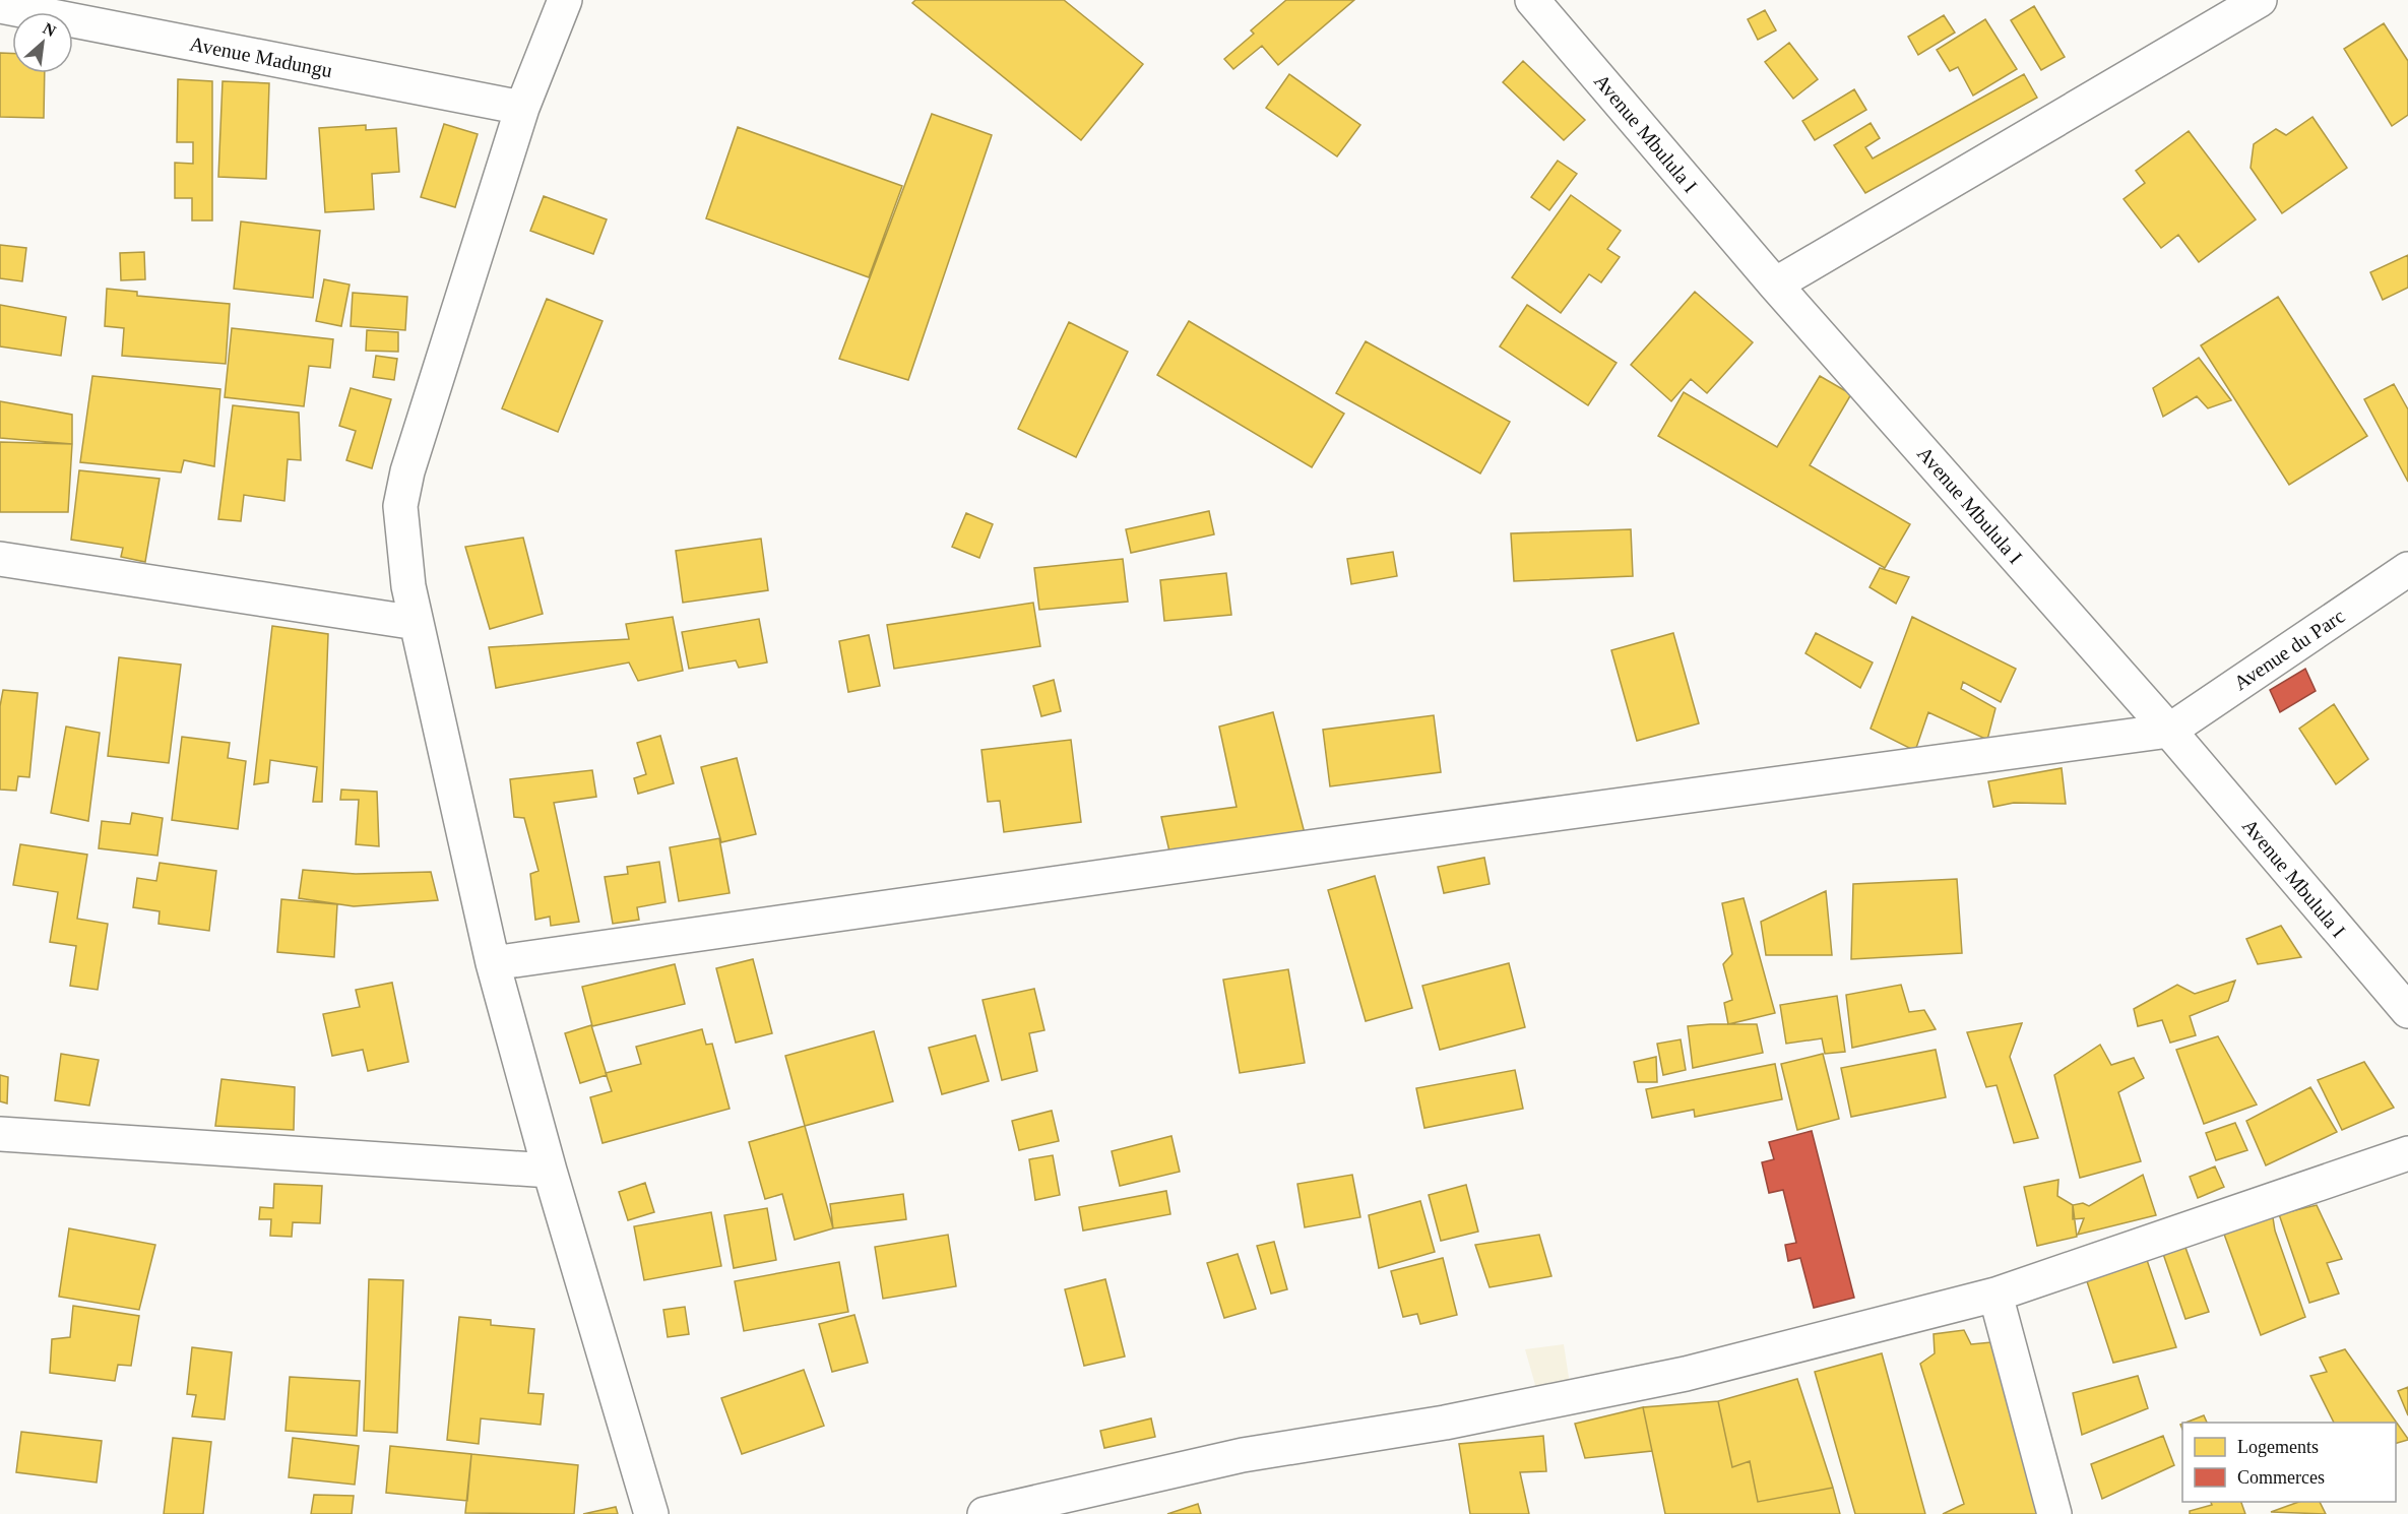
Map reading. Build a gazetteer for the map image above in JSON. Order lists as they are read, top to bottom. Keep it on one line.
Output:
{"streets":{"street":["Avenue Madungu","Avenue Mbulula I","Avenue du Parc"]},"crossings":[["Avenue Mbulula I","Avenue du Parc"]],"legend":["Logements","Commerces"],"north":"top right"}
